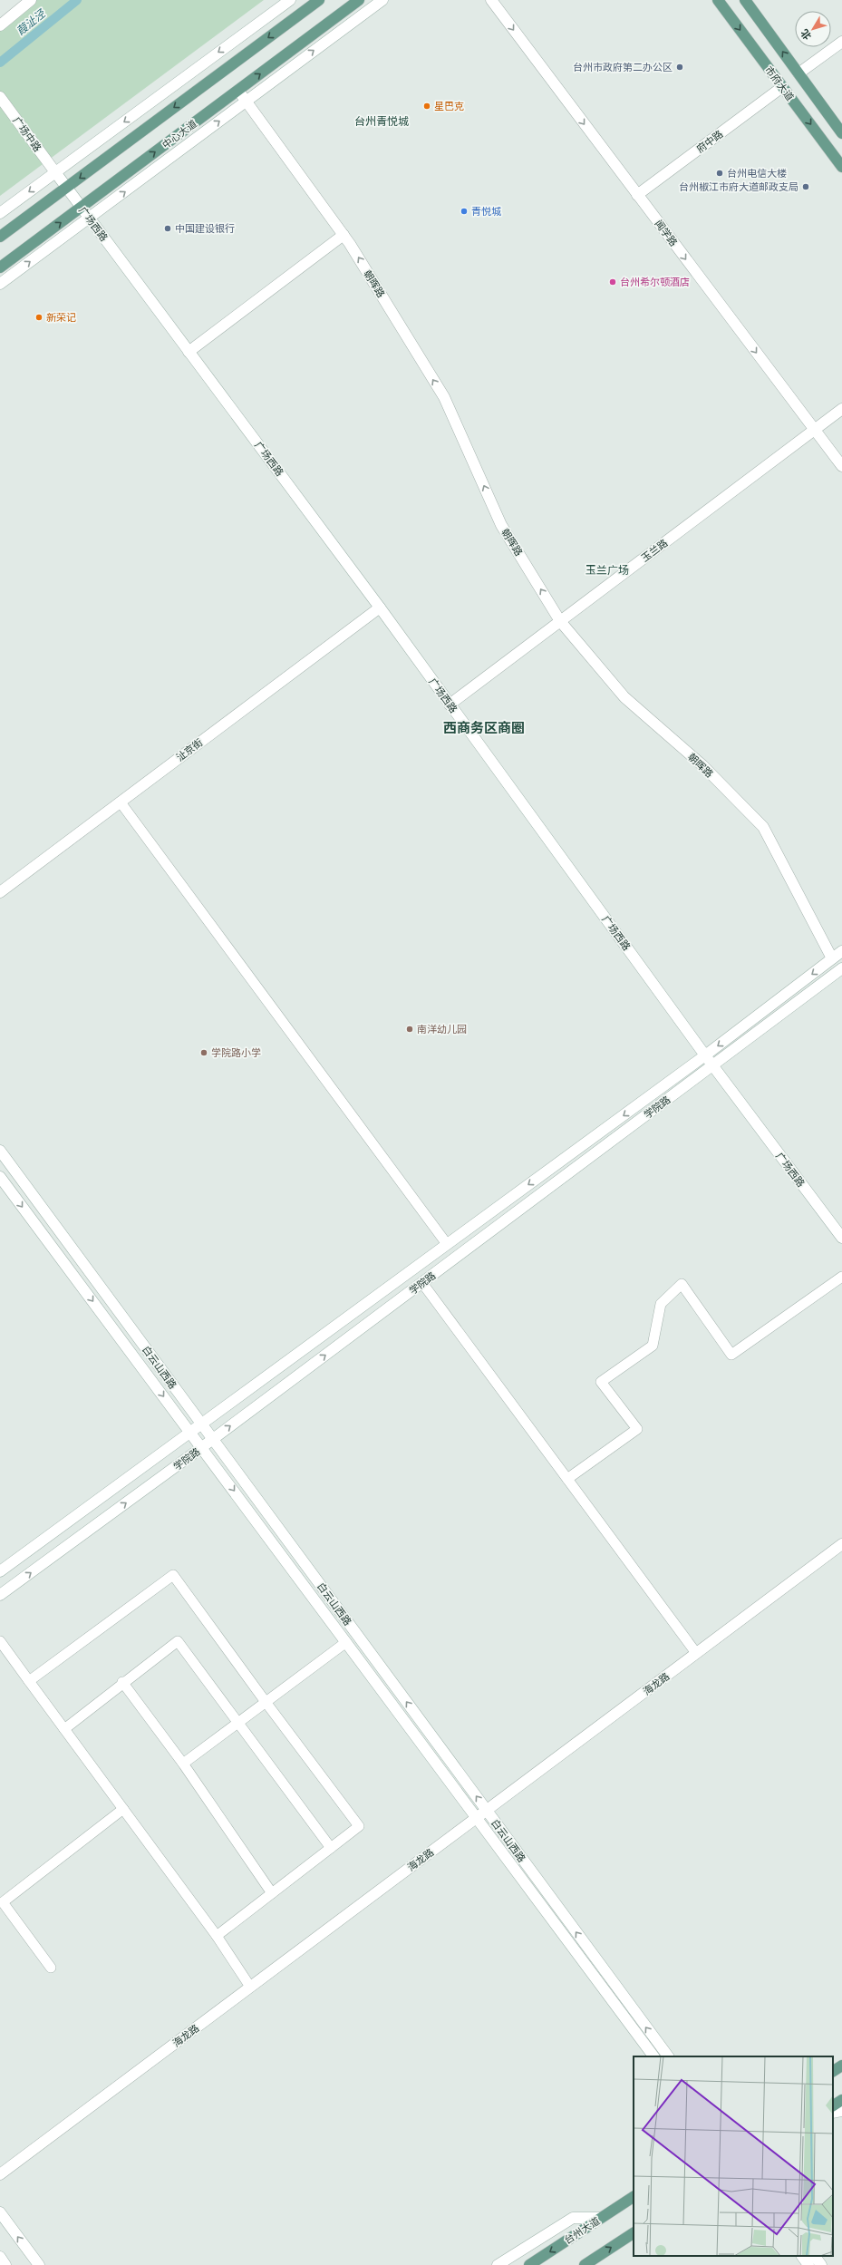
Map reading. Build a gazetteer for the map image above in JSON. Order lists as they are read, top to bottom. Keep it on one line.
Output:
{"streets":{"main road":["市府大道","广场中路","中心大道","府中路","广场西路","闻学路","朝晖路","玉兰路","沚京街","学院路","白云山西路","海龙路","台州大道"]},"crossings":[["市府大道","府中路"],["广场中路","广场西路"],["中心大道","广场西路"],["中心大道","朝晖路"],["府中路","闻学路"],["广场西路","玉兰路"],["广场西路","沚京街"],["广场西路","学院路"],["闻学路","玉兰路"],["朝晖路","玉兰路"],["朝晖路","学院路"],["学院路","白云山西路"],["白云山西路","海龙路"]],"one_way":["闻学路","朝晖路"],"districts":["台州青悦城","玉兰广场","西商务区商圈"],"water":["葭沚泾"],"places":["台州市政府第二办公区","星巴克","台州电信大楼","台州椒江市府大道邮政支局","青悦城","中国建设银行","台州希尔顿酒店","新荣记","南洋幼儿园","学院路小学"],"north":"bottom left"}
